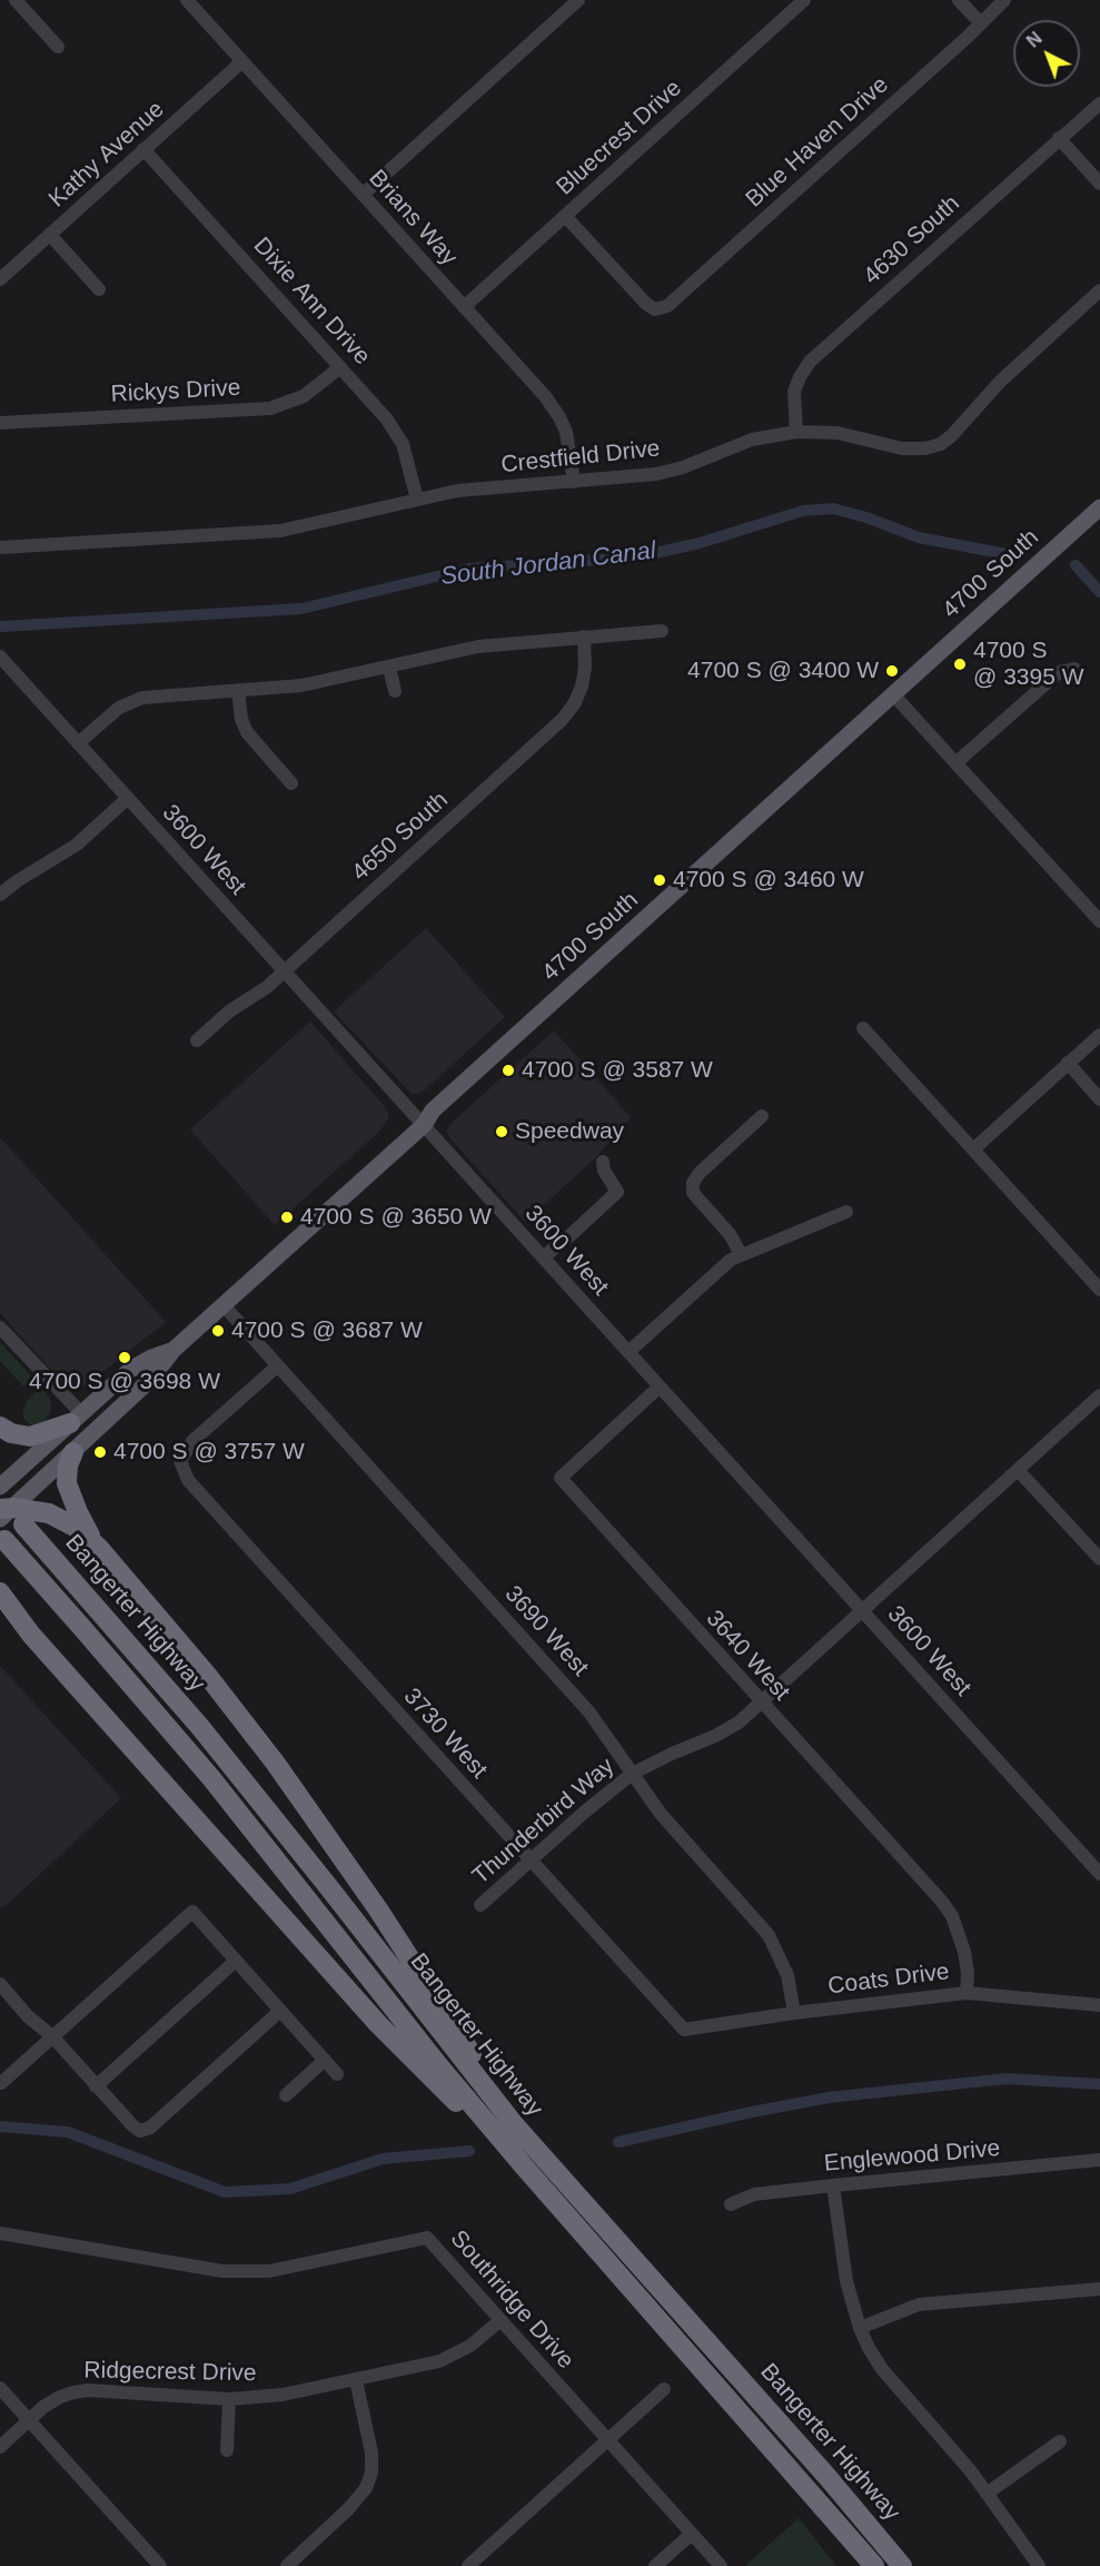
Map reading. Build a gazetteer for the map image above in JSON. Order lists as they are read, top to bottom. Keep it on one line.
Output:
{"streets":{"highway":["Bangerter Highway"],"main road":["4700 South"],"street":["Bluecrest Drive","Blue Haven Drive","Kathy Avenue","Brians Way","4630 South","Dixie Ann Drive","Rickys Drive","Crestfield Drive","4650 South","3600 West","3690 West","3640 West","3730 West","Thunderbird Way","Coats Drive","Englewood Drive","Southridge Drive","Ridgecrest Drive"]},"crossings":[["Bluecrest Drive","Blue Haven Drive"],["Bluecrest Drive","Brians Way"],["Kathy Avenue","Brians Way"],["Kathy Avenue","Dixie Ann Drive"],["Brians Way","Crestfield Drive"],["4630 South","Crestfield Drive"],["Dixie Ann Drive","Rickys Drive"],["Dixie Ann Drive","Crestfield Drive"],["4700 South","3600 West"],["4700 South","Bangerter Highway"],["4700 South","3690 West"],["4650 South","3600 West"],["3600 West","3640 West"],["3600 West","Thunderbird Way"],["3690 West","3730 West"],["3690 West","Thunderbird Way"],["3690 West","Coats Drive"],["3640 West","Thunderbird Way"],["3640 West","Coats Drive"],["3730 West","Thunderbird Way"],["3730 West","Coats Drive"],["Southridge Drive","Ridgecrest Drive"]],"water":["South Jordan Canal"],"places":["4700 S @ 3395 W","4700 S @ 3400 W","4700 S @ 3460 W","4700 S @ 3587 W","Speedway","4700 S @ 3650 W","4700 S @ 3687 W","4700 S @ 3698 W","4700 S @ 3757 W"],"north":"top left"}
